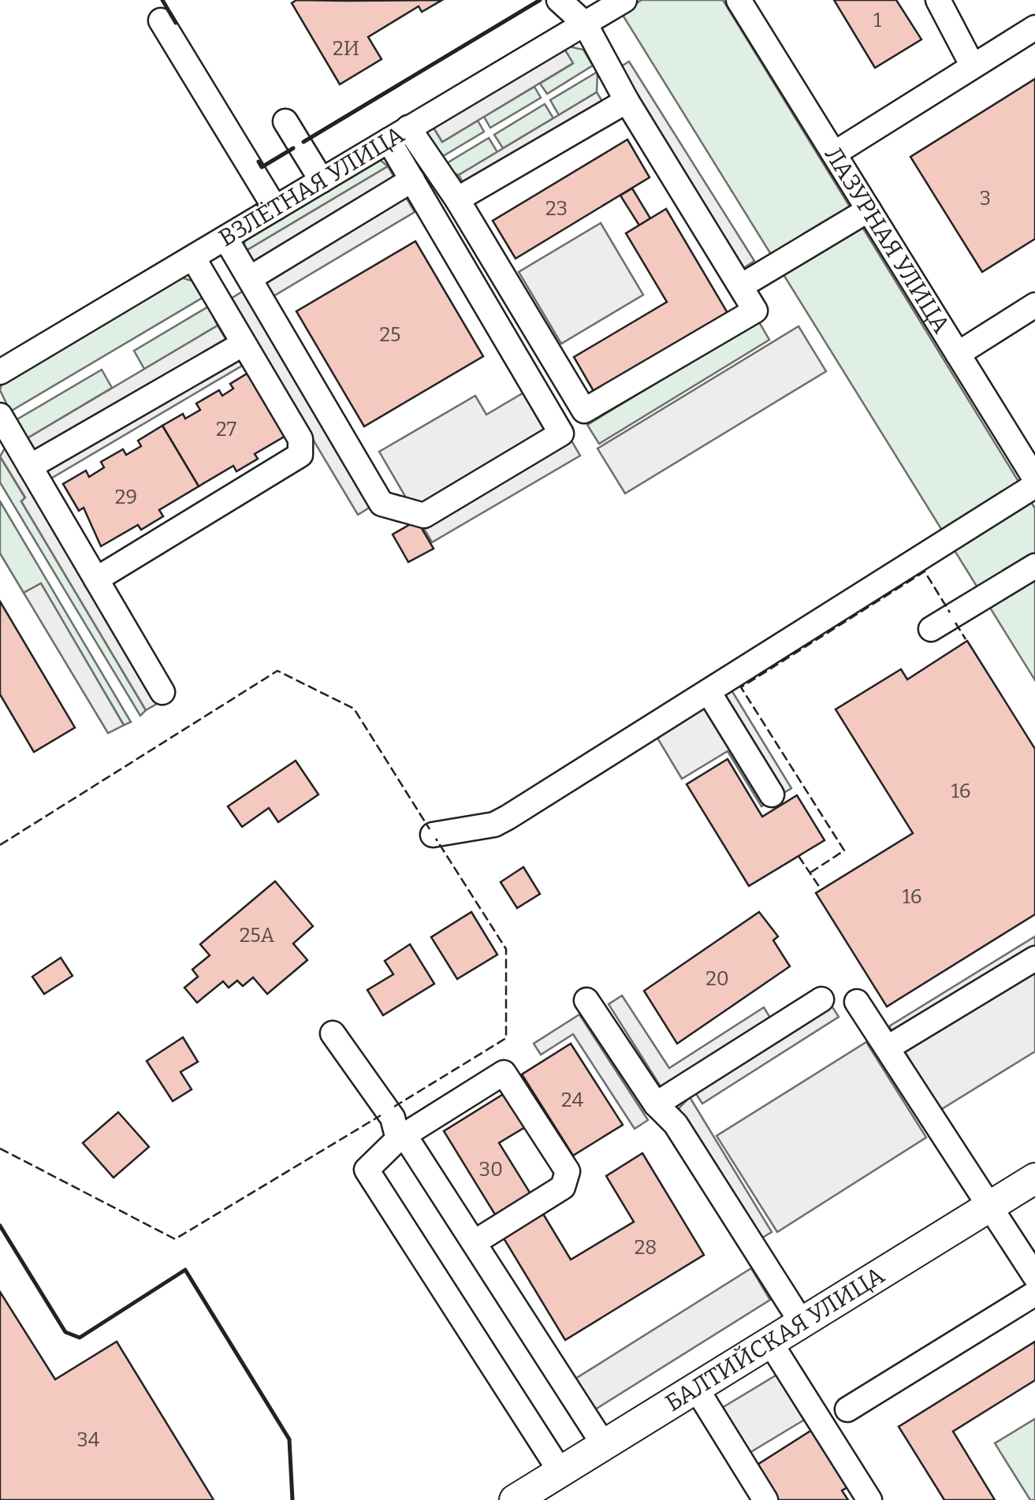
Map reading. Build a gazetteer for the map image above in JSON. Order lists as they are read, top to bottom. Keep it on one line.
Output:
{"streets":{"main road":["БАЛТИЙСКАЯ УЛИЦА"],"street":["ВЗЛЁТНАЯ УЛИЦА","ЛАЗУРНАЯ УЛИЦА"]},"house_numbers":["1","2И","3","23","25","27","29","16","16","25А","20","24","30","28","34"]}
